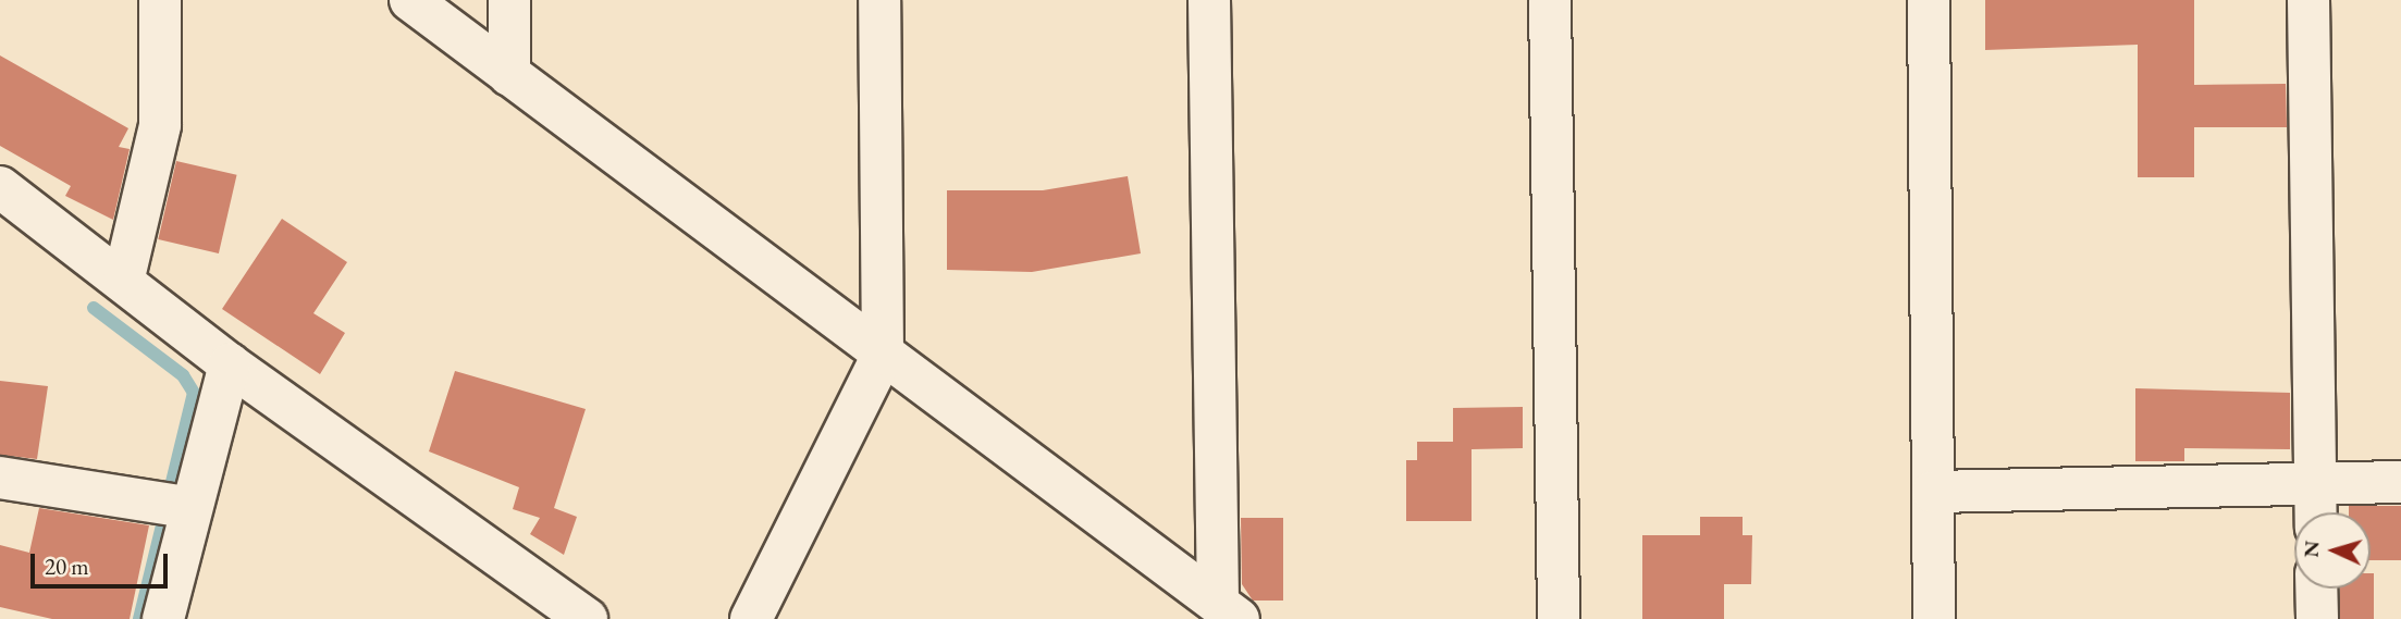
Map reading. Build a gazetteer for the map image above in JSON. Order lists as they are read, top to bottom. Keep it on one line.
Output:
{"scale_bar":"20 m","north":"left"}
